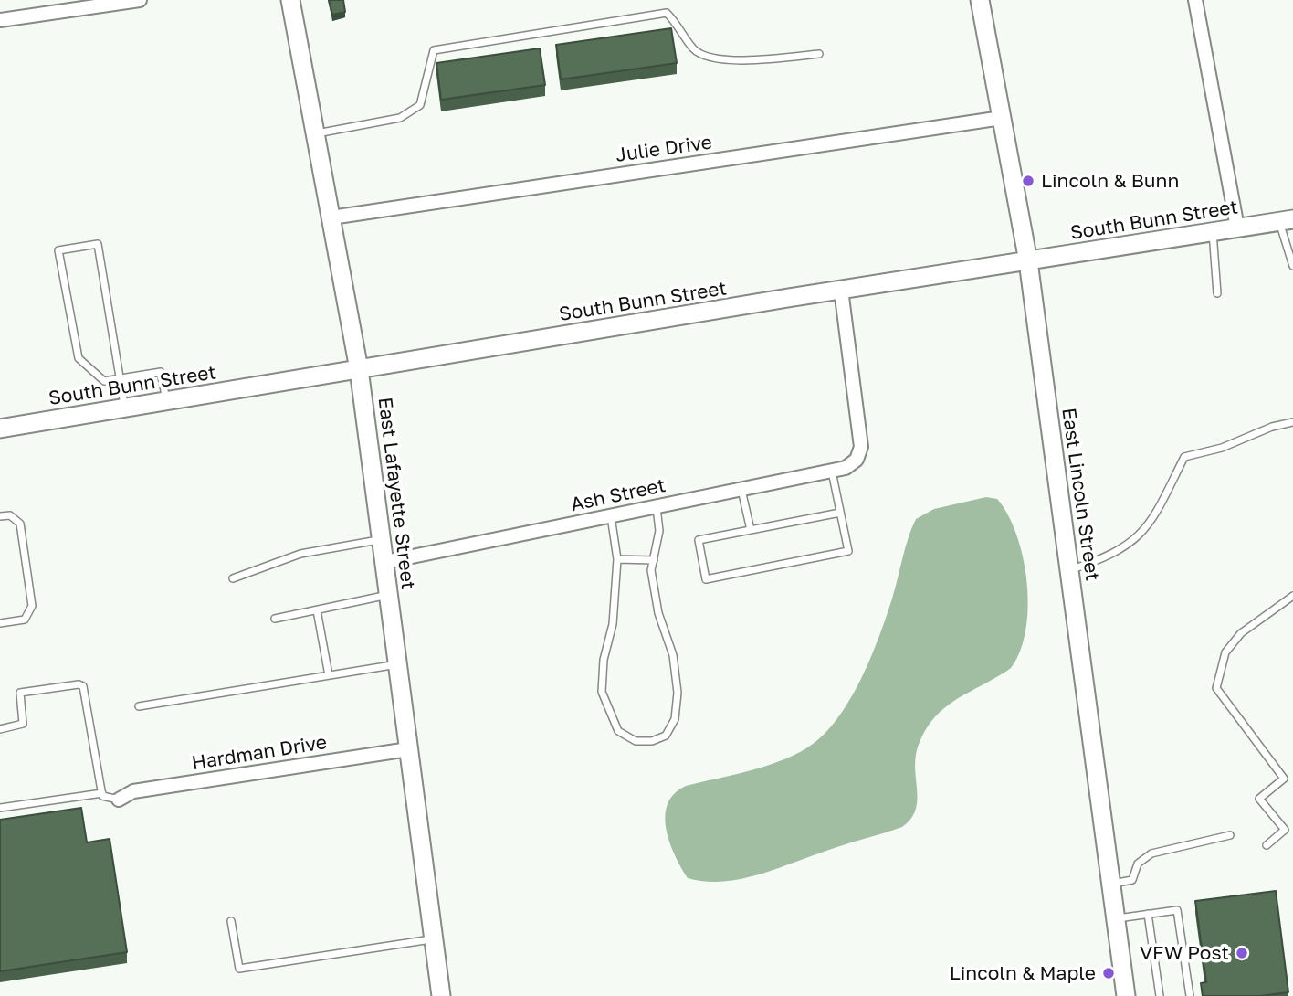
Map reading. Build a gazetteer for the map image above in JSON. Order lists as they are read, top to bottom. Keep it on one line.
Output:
{"streets":{"street":["Julie Drive","South Bunn Street","East Lafayette Street","East Lincoln Street","Ash Street","Hardman Drive"]},"crossings":[["Julie Drive","East Lafayette Street"],["Julie Drive","East Lincoln Street"],["South Bunn Street","East Lafayette Street"],["South Bunn Street","East Lincoln Street"],["South Bunn Street","Ash Street"],["East Lafayette Street","Ash Street"],["East Lafayette Street","Hardman Drive"]],"places":["Lincoln & Bunn","VFW Post","Lincoln & Maple"]}
